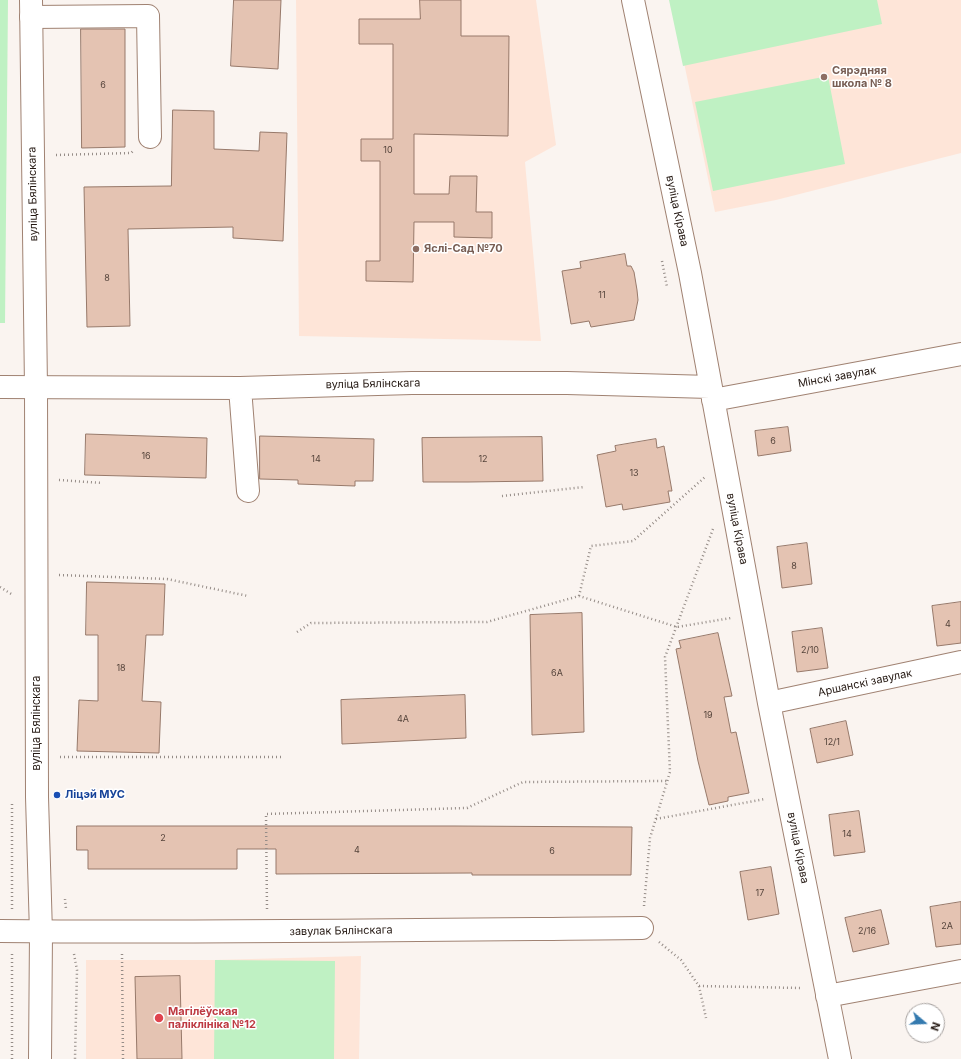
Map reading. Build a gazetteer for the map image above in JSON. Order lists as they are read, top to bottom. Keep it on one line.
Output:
{"streets":{"street":["вуліца Бялінскага","вуліца Кірава","Мінскі завулак","Аршанскі завулак","завулак Бялінскага"]},"crossings":[["вуліца Бялінскага","вуліца Кірава"],["вуліца Бялінскага","Мінскі завулак"],["вуліца Бялінскага","завулак Бялінскага"],["вуліца Кірава","Мінскі завулак"],["вуліца Кірава","Аршанскі завулак"]],"places":["Сярэдняя школа № 8","Яслі-Сад №70","Ліцэй МУС","Магілёўская паліклініка №12"],"house_numbers":["6","10","8","11","6","16","14","12","13","8","4","2/10","18","6А","19","4А","12/1","14","2","4","6","17","2А","2/16"],"north":"right"}
